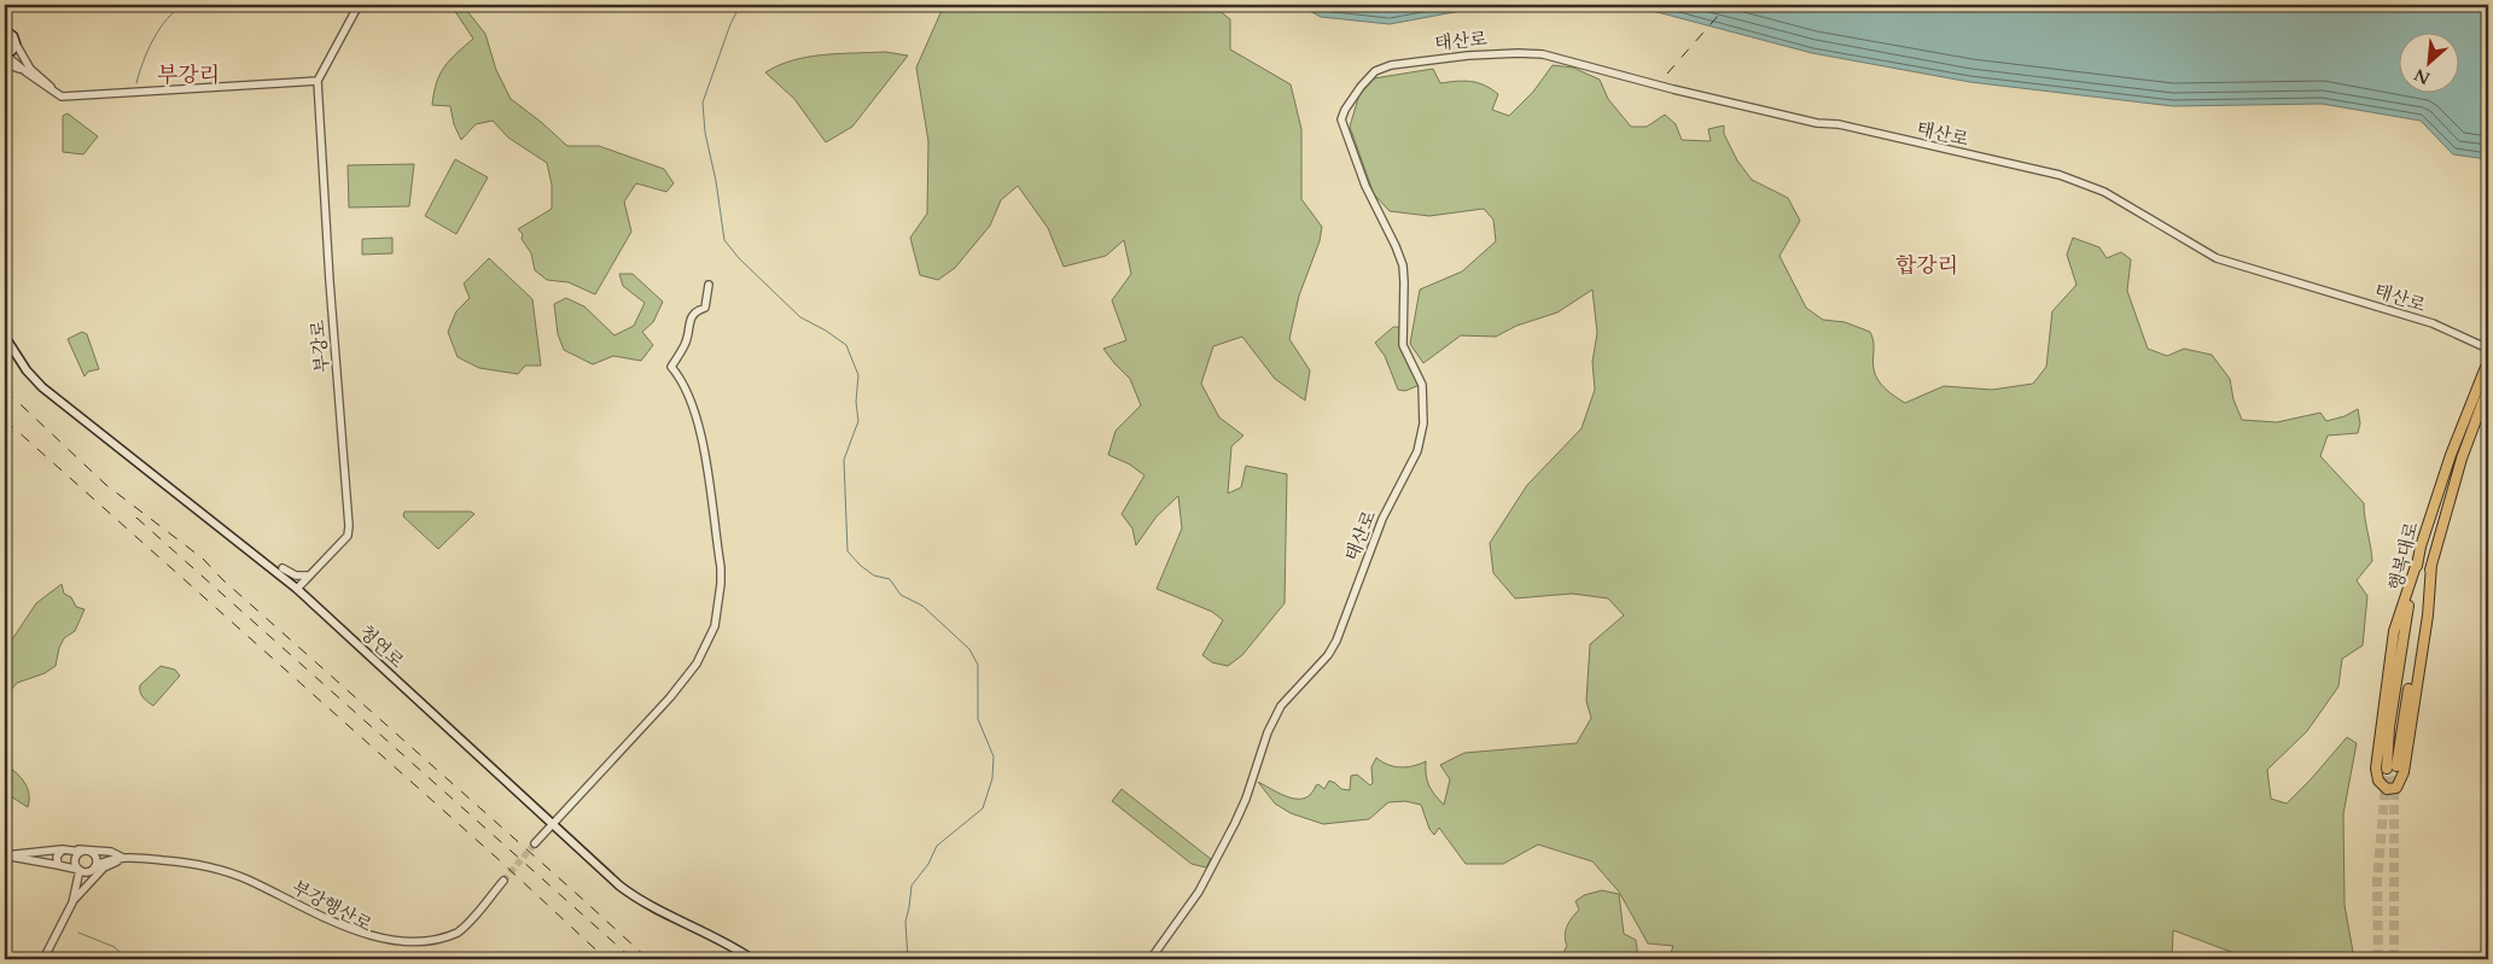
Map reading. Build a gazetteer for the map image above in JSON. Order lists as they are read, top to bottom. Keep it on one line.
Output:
{"streets":{"highway":["행복대로"],"main road":["청연로"],"street":["태산로","부강로","부강행산로"]},"crossings":[["부강로","청연로"]],"districts":["부강리","합강리"],"north":"bottom left"}
